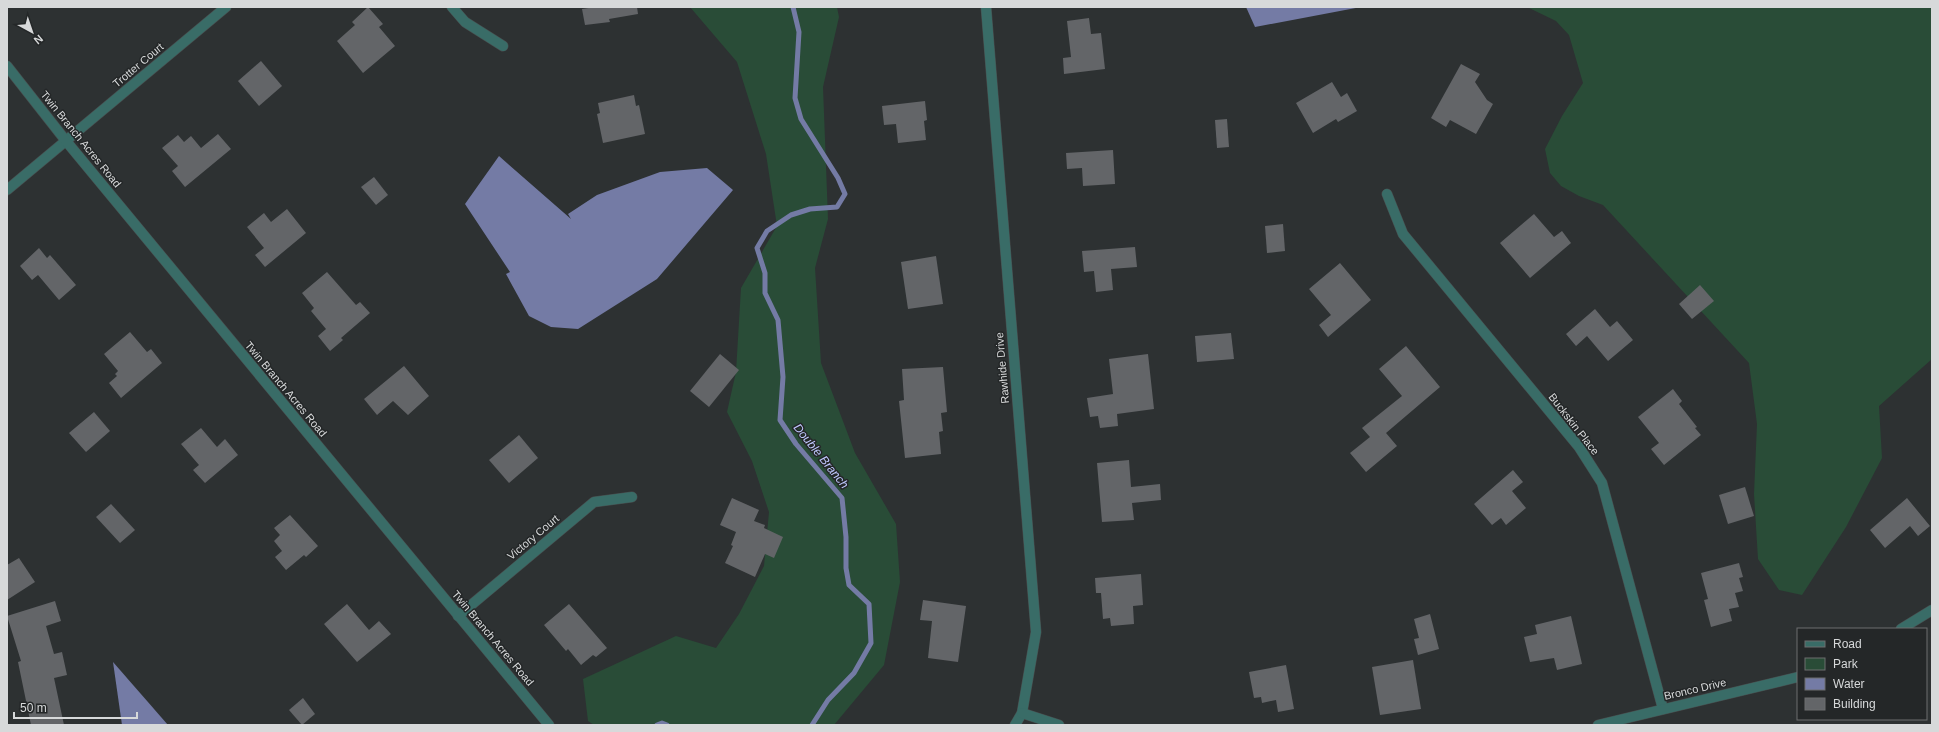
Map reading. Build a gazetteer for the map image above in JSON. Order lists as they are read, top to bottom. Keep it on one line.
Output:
{"streets":{"street":["Trotter Court","Twin Branch Acres Road","Rawhide Drive","Buckskin Place","Victory Court","Bronco Drive"]},"crossings":[["Trotter Court","Twin Branch Acres Road"],["Twin Branch Acres Road","Victory Court"],["Buckskin Place","Bronco Drive"]],"water":["Double Branch"],"legend":["Road","Park","Water","Building"],"scale_bar":"50 m","north":"bottom right"}
